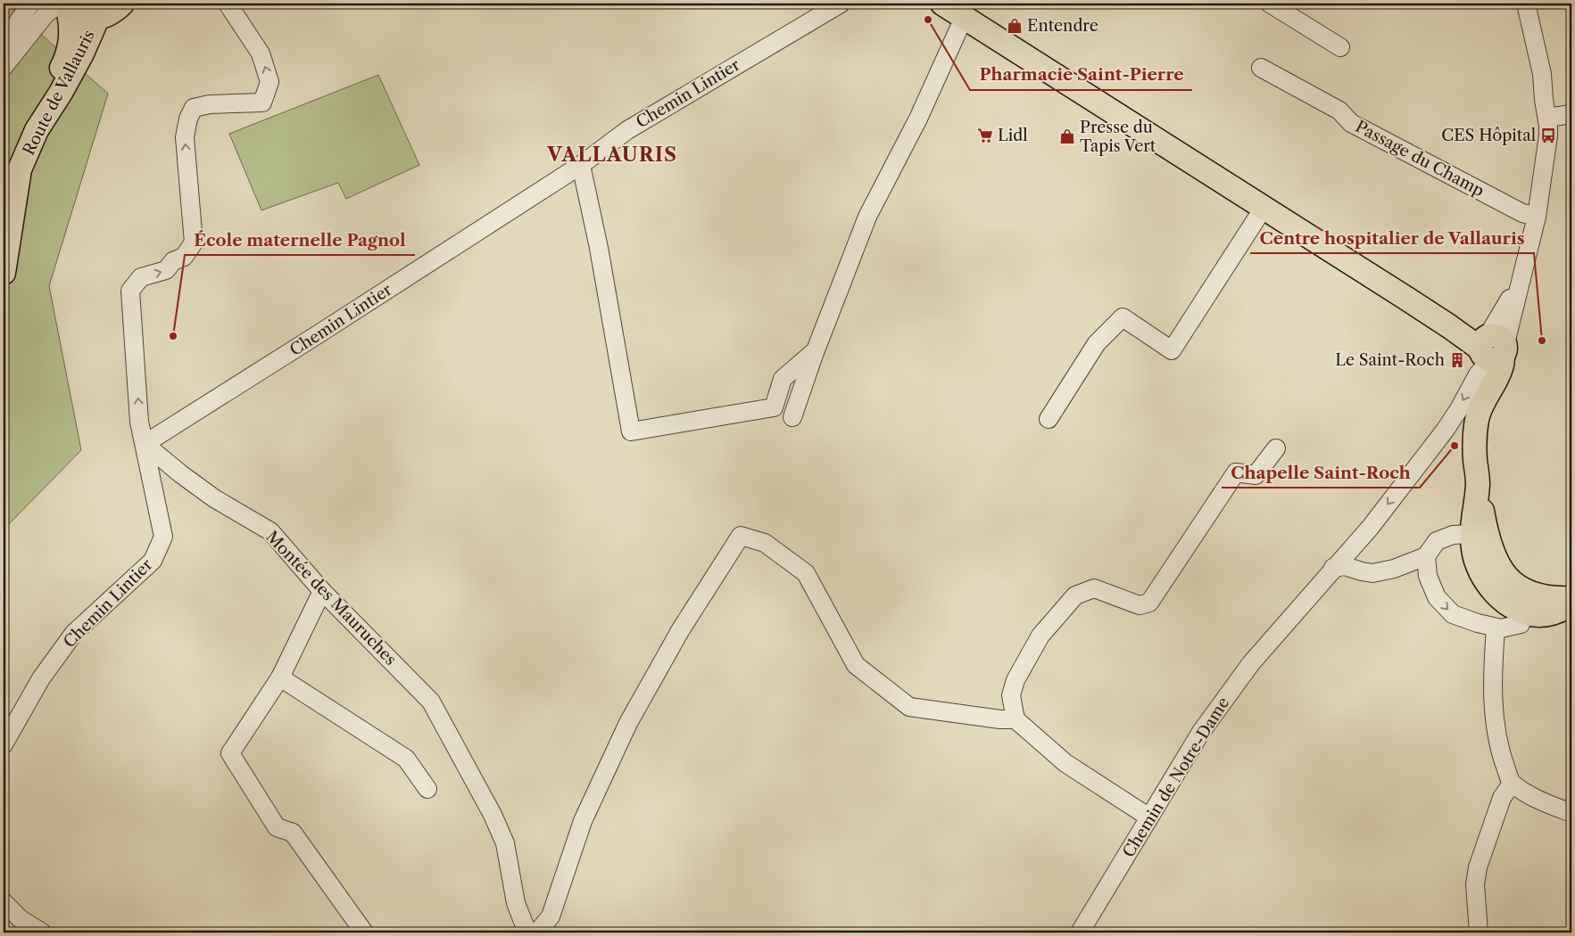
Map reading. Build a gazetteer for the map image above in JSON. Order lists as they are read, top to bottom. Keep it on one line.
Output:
{"streets":{"main road":["Route de Vallauris"],"street":["Chemin Lintier","Passage du Champ","Montée des Mauruches","Chemin de Notre-Dame"]},"crossings":[["Chemin Lintier","Montée des Mauruches"]],"one_way":["Chemin de Notre-Dame"],"districts":["VALLAURIS"],"places":{"other":["Pharmacie Saint-Pierre","École maternelle Pagnol","Centre hospitalier de Vallauris","Chapelle Saint-Roch"],"shop":["Entendre","Presse du Tapis Vert"],"supermarket":["Lidl"],"bus stop":["CES Hôpital"],"building":["Le Saint-Roch"]}}
